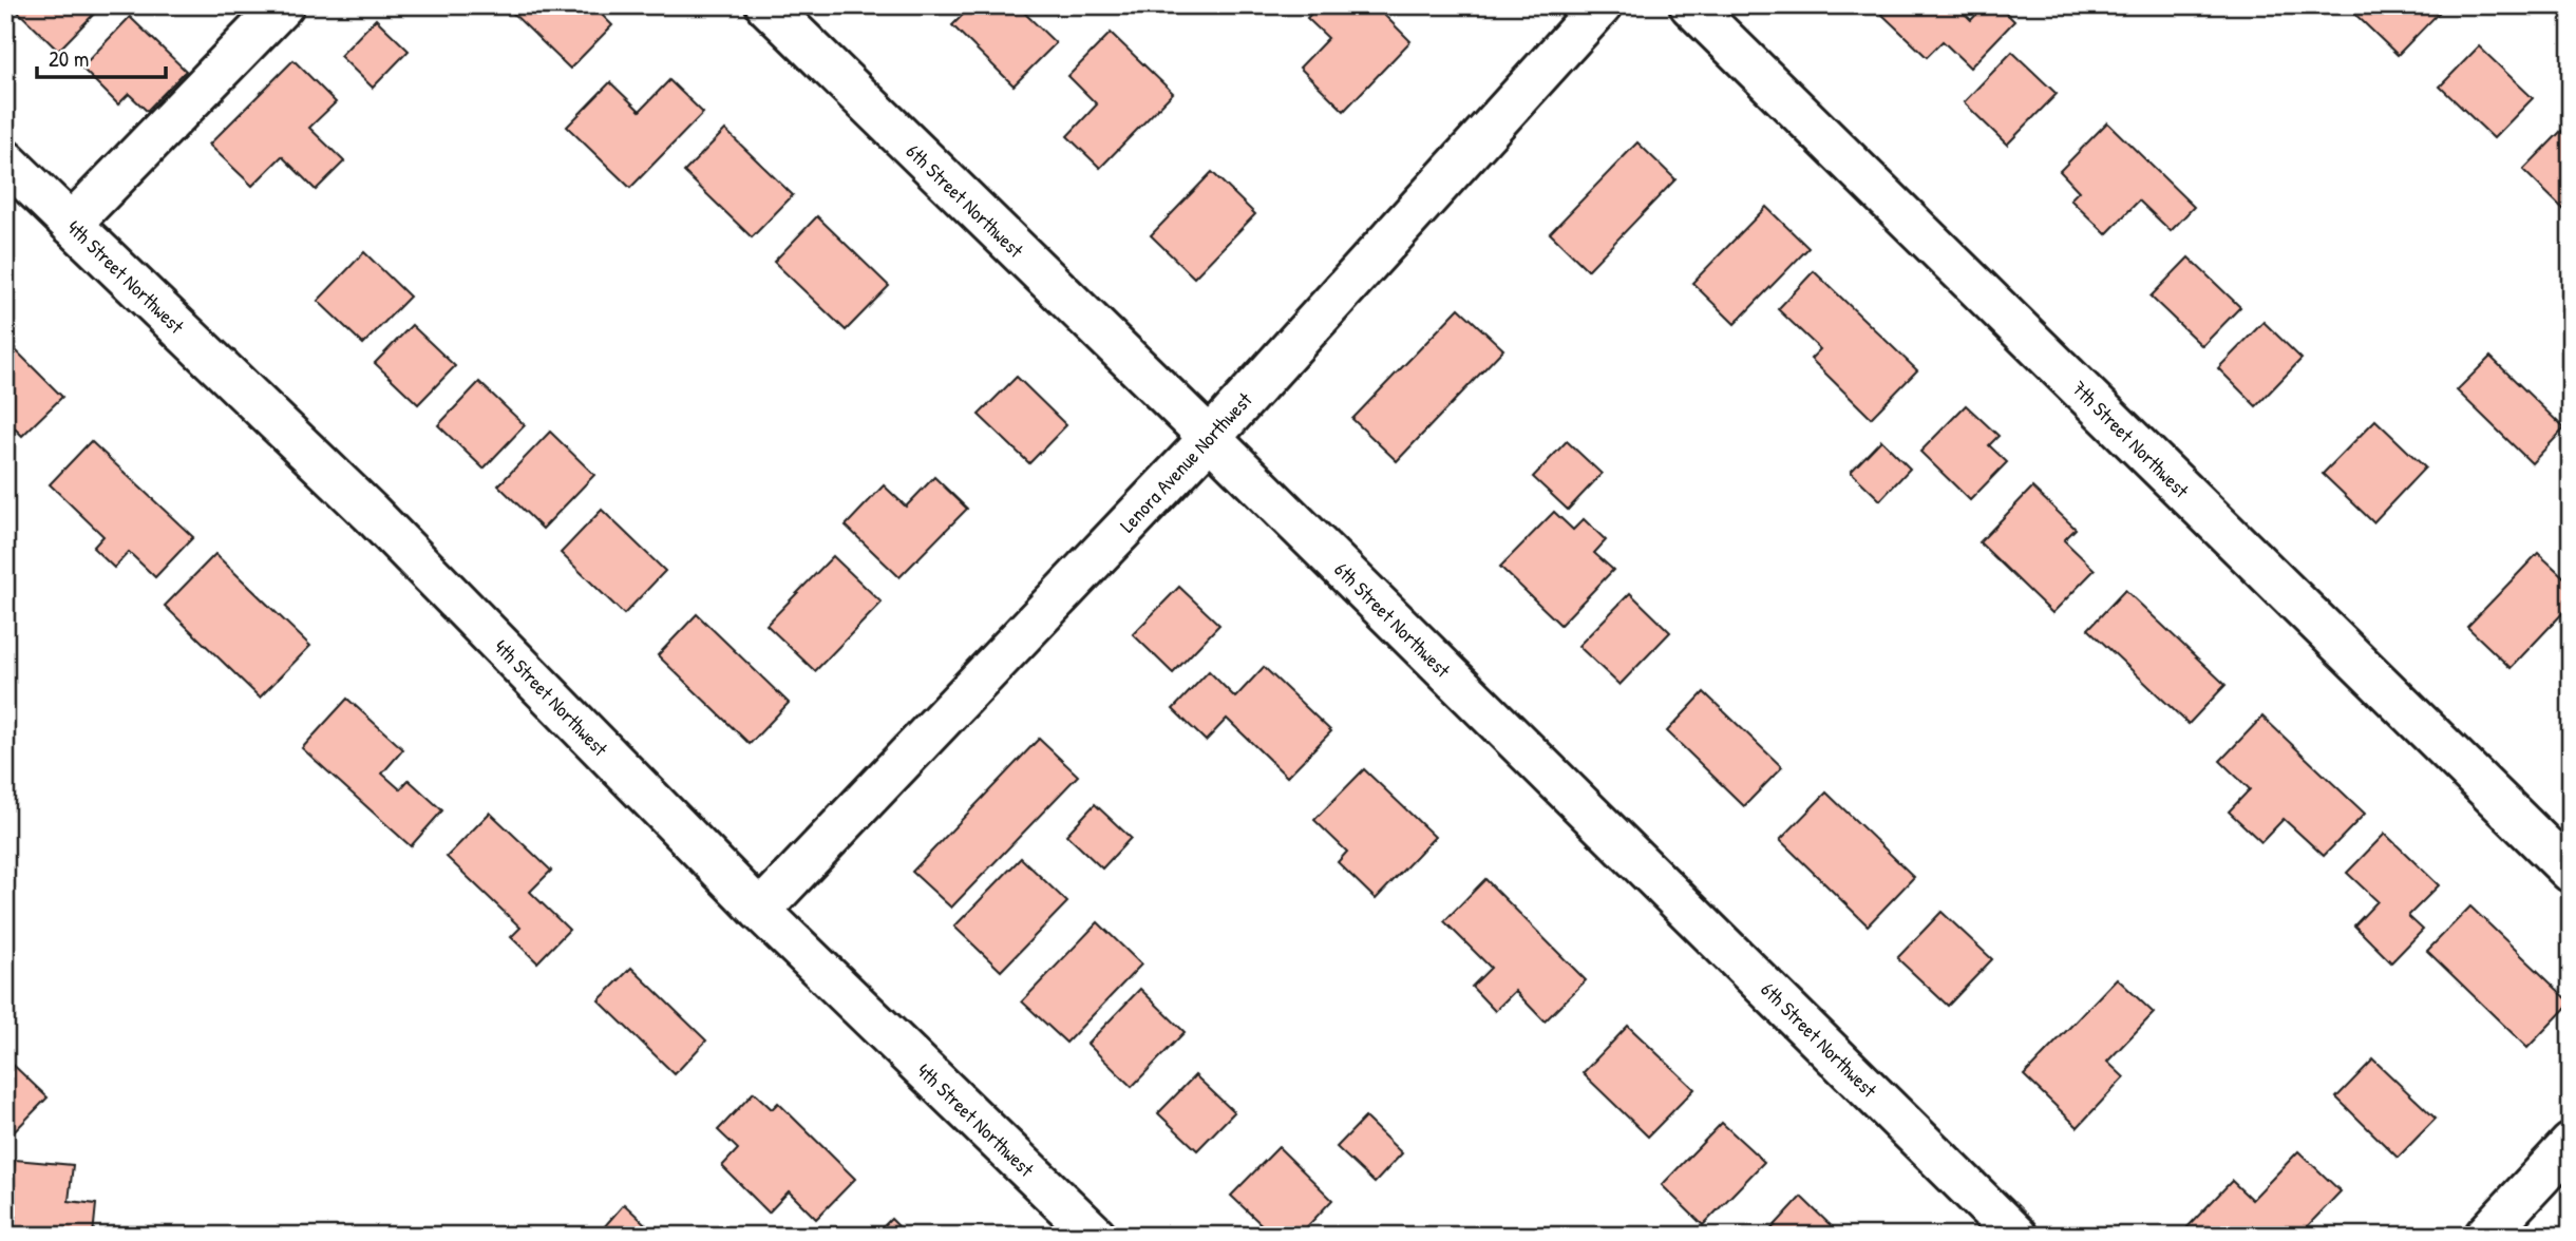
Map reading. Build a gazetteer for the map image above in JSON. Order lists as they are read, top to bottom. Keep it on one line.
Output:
{"streets":{"street":["6th Street Northwest","4th Street Northwest","7th Street Northwest","Lenora Avenue Northwest"]},"crossings":[["6th Street Northwest","Lenora Avenue Northwest"],["4th Street Northwest","Lenora Avenue Northwest"]],"scale_bar":"20 m"}
